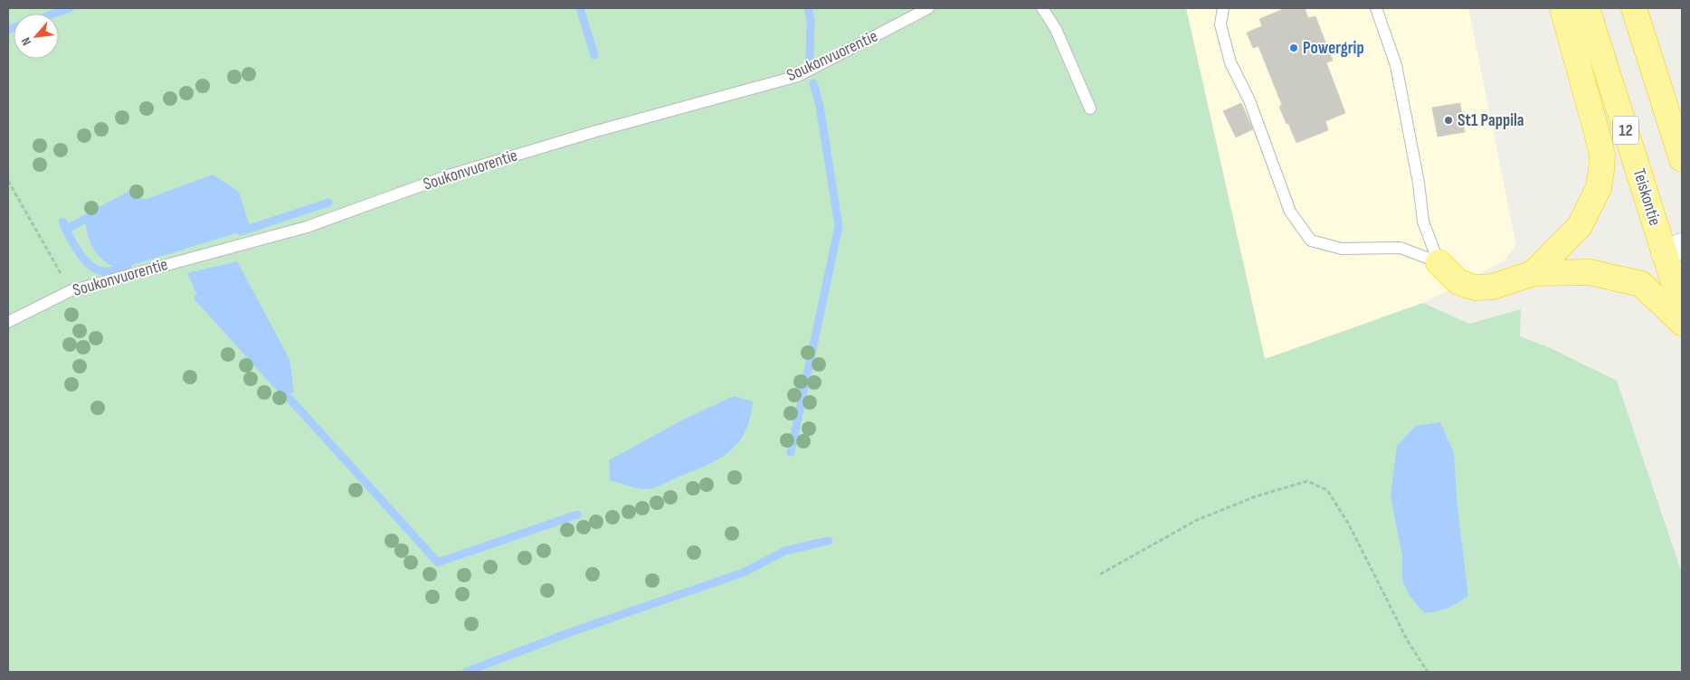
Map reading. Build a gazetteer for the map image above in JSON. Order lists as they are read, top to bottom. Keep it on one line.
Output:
{"streets":{"highway":["12","Teiskontie"],"lane":["Soukonvuorentie"]},"places":["Powergrip","St1 Pappila"],"north":"bottom left"}
